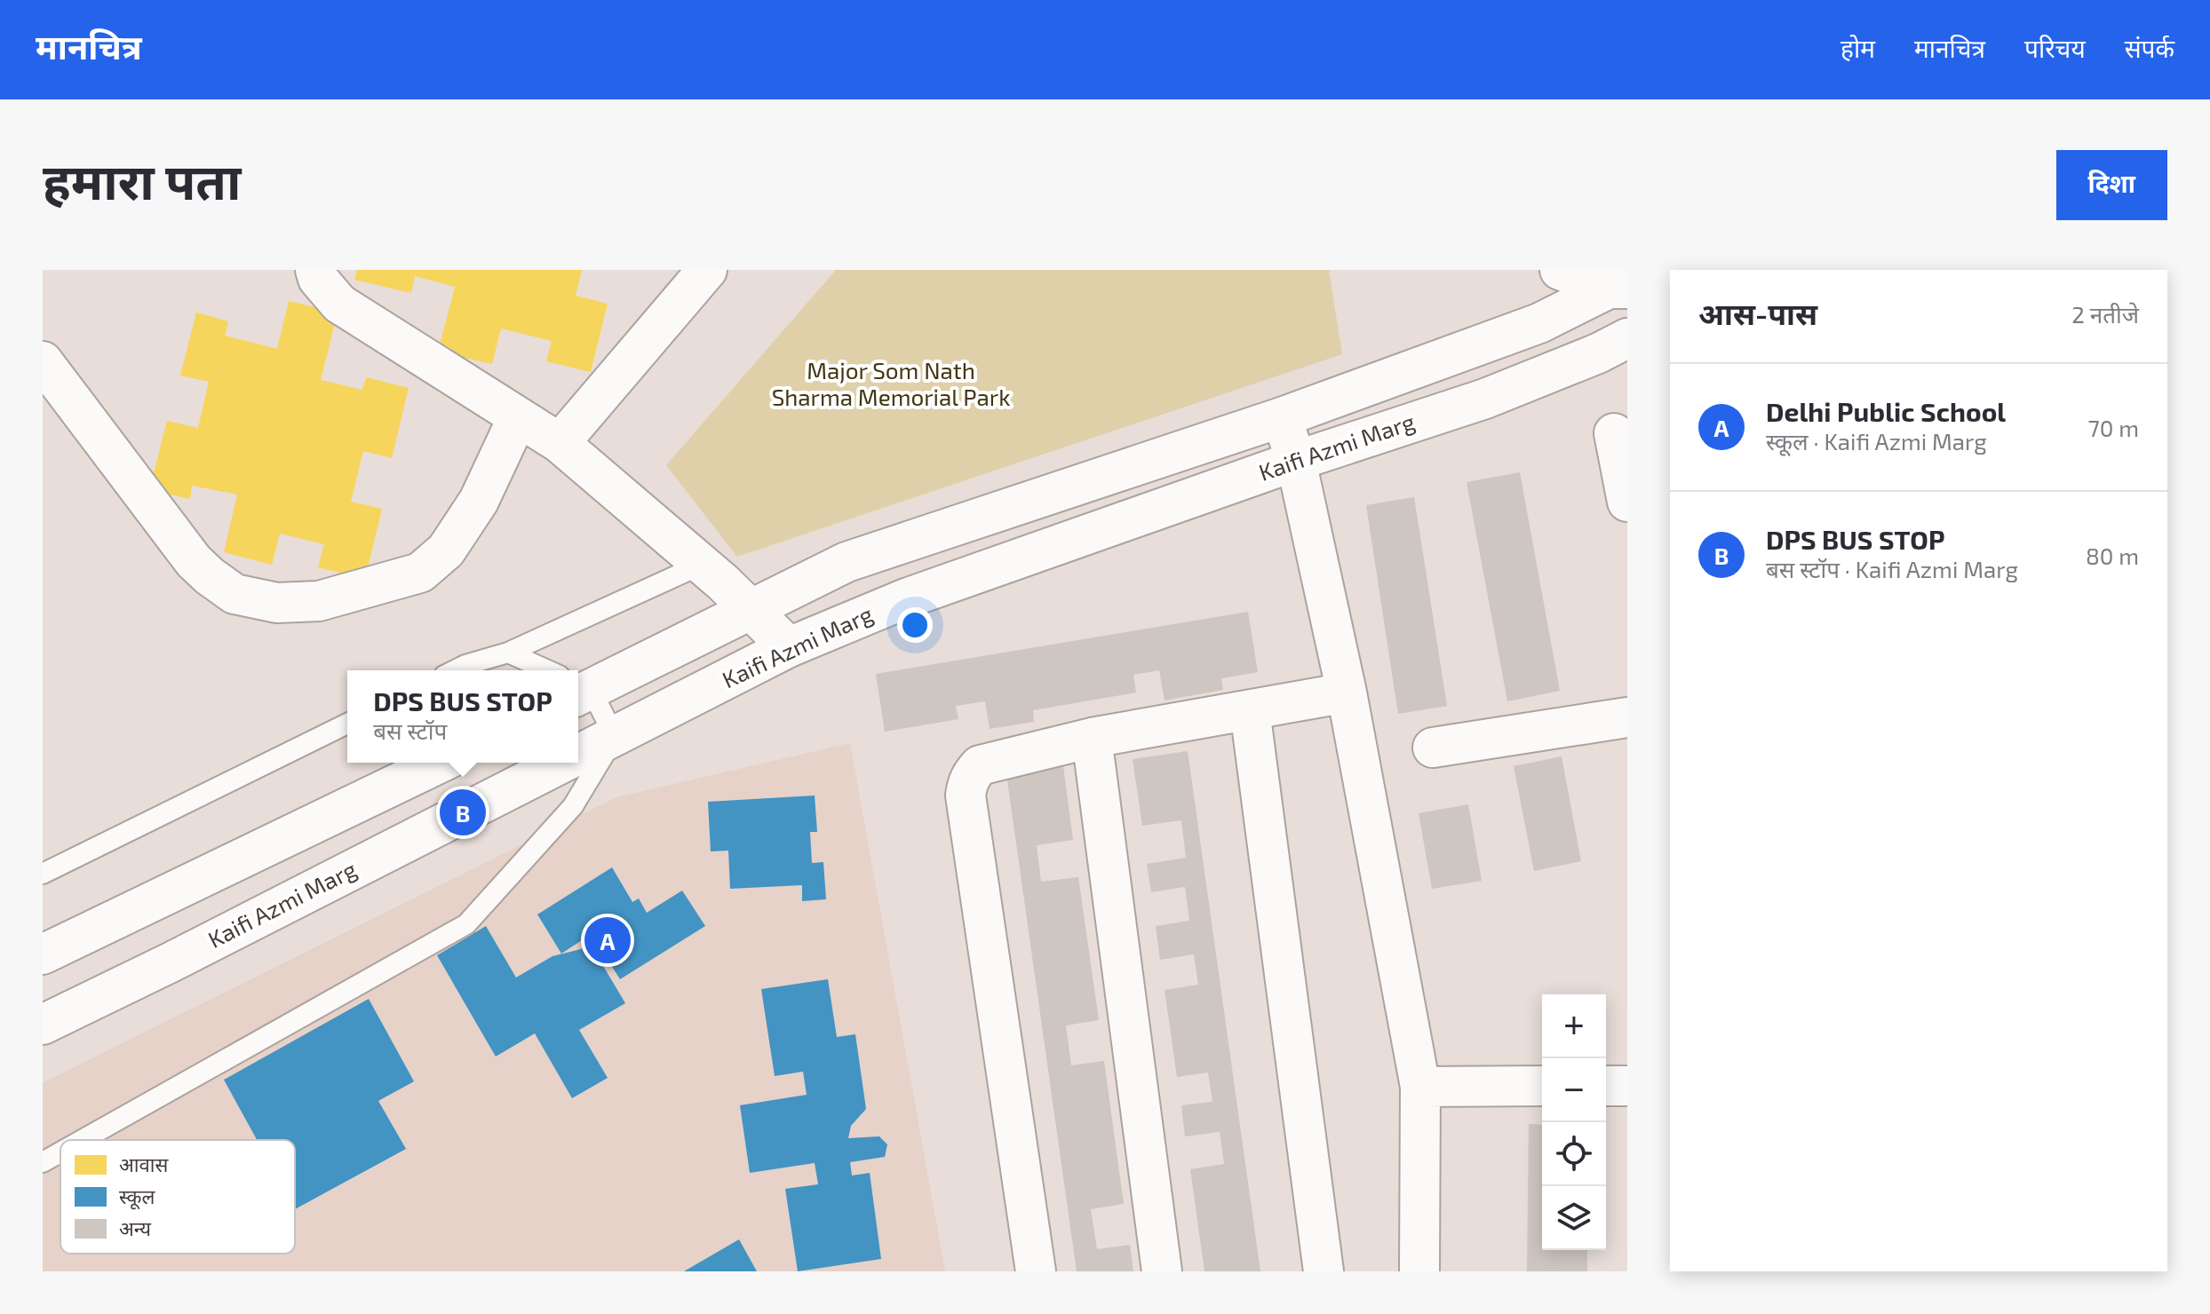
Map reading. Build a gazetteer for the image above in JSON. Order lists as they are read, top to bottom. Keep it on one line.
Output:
{"streets":{"street":["Kaifi Azmi Marg"]},"parks":["Major Som Nath Sharma Memorial Park"],"legend":["आवास","स्कूल","अन्य"],"page":{"header":"मानचित्र","nav":["होम","मानचित्र","परिचय","संपर्क"],"title":"हमारा पता","buttons":"दिशा","heading":["आस-पास","2 नतीजे"],"list":[{"mark":"A","name":"Delhi Public School","note":"स्कूल · Kaifi Azmi Marg","value":"70 m"},{"mark":"B","name":"DPS BUS STOP","note":"बस स्टॉप · Kaifi Azmi Marg","value":"80 m"}],"popup":["DPS BUS STOP","बस स्टॉप"],"pins":["B","A"],"map_buttons":["+","−"]}}
